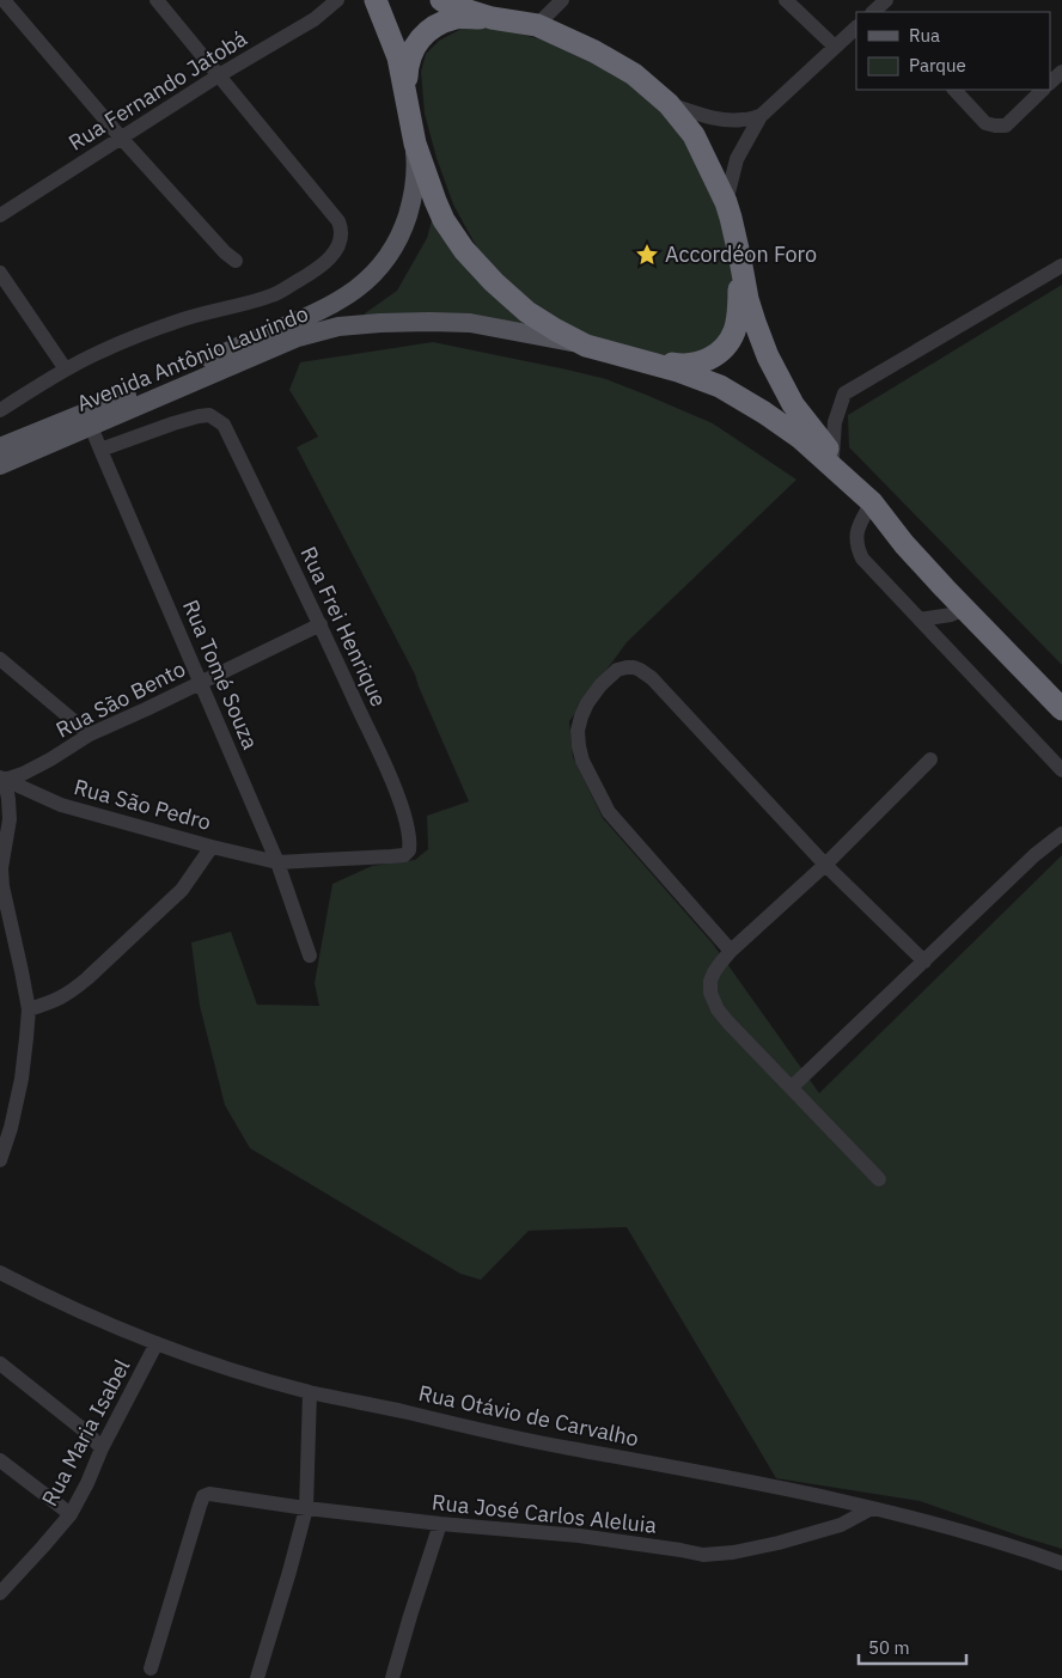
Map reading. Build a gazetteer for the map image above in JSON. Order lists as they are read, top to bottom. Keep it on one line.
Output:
{"streets":{"main road":["Avenida Antônio Laurindo"],"street":["Rua Fernando Jatobá","Rua Frei Henrique","Rua Tomé Souza","Rua São Bento","Rua São Pedro","Rua Otávio de Carvalho","Rua Maria Isabel","Rua José Carlos Aleluia"]},"crossings":[["Avenida Antônio Laurindo","Rua Tomé Souza"],["Rua Frei Henrique","Rua Tomé Souza"],["Rua Frei Henrique","Rua São Bento"],["Rua Frei Henrique","Rua São Pedro"],["Rua Tomé Souza","Rua São Bento"],["Rua Tomé Souza","Rua São Pedro"],["Rua São Bento","Rua São Pedro"],["Rua Otávio de Carvalho","Rua Maria Isabel"],["Rua Otávio de Carvalho","Rua José Carlos Aleluia"]],"places":{"place":["Accordéon Foro"]},"legend":["Rua","Parque"],"scale_bar":"50 m"}
